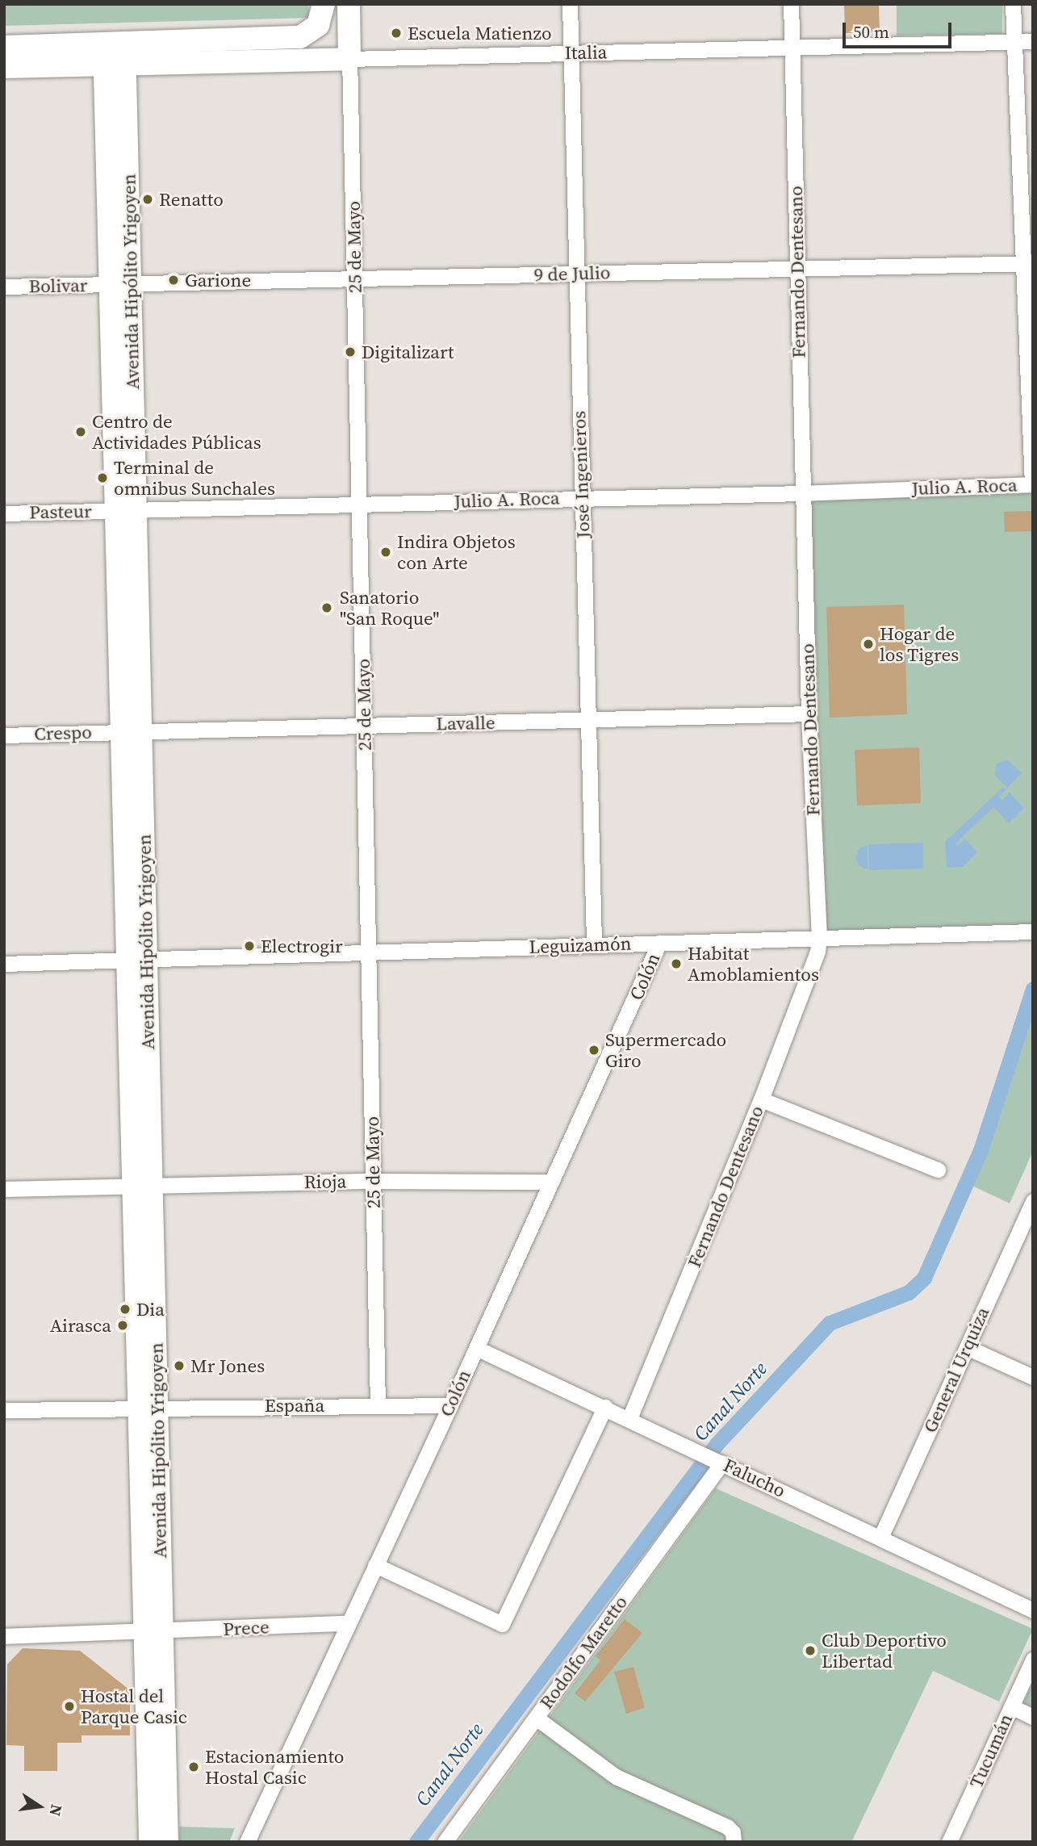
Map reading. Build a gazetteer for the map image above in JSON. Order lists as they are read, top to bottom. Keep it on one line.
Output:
{"streets":{"street":["Italia","25 de Mayo","Fernando Dentesano","9 de Julio","Avenida Hipólito Yrigoyen","Bolivar","José Ingenieros","Julio A. Roca","Pasteur","Lavalle","Crespo","Leguizamón","Colón","Rioja","General Urquiza","España","Falucho","Prece","Rodolfo Maretto","Tucumán"]},"crossings":[["Italia","25 de Mayo"],["Italia","Fernando Dentesano"],["Italia","Avenida Hipólito Yrigoyen"],["Italia","José Ingenieros"],["25 de Mayo","9 de Julio"],["25 de Mayo","Julio A. Roca"],["25 de Mayo","Lavalle"],["25 de Mayo","Leguizamón"],["25 de Mayo","Rioja"],["25 de Mayo","España"],["Fernando Dentesano","9 de Julio"],["Fernando Dentesano","Julio A. Roca"],["Fernando Dentesano","Lavalle"],["Fernando Dentesano","Leguizamón"],["Fernando Dentesano","Falucho"],["9 de Julio","Avenida Hipólito Yrigoyen"],["9 de Julio","Bolivar"],["9 de Julio","José Ingenieros"],["Avenida Hipólito Yrigoyen","Bolivar"],["Avenida Hipólito Yrigoyen","Julio A. Roca"],["Avenida Hipólito Yrigoyen","Pasteur"],["Avenida Hipólito Yrigoyen","Lavalle"],["Avenida Hipólito Yrigoyen","Crespo"],["Avenida Hipólito Yrigoyen","Leguizamón"],["Avenida Hipólito Yrigoyen","Rioja"],["Avenida Hipólito Yrigoyen","España"],["Avenida Hipólito Yrigoyen","Prece"],["José Ingenieros","Julio A. Roca"],["José Ingenieros","Lavalle"],["José Ingenieros","Leguizamón"],["Julio A. Roca","Pasteur"],["Lavalle","Crespo"],["Leguizamón","Colón"],["Colón","Rioja"],["Colón","España"],["Colón","Falucho"],["Colón","Prece"],["General Urquiza","Falucho"],["Falucho","Rodolfo Maretto"]],"water":["Canal Norte"],"places":["Escuela Matienzo","Renatto","Garione","Digitalizart","Centro de Actividades Públicas","Terminal de omnibus Sunchales","Indira Objetos con Arte","Sanatorio \"San Roque\"","Hogar de los Tigres","Electrogir","Habitat Amoblamientos","Supermercado Giro","Dia","Airasca","Mr Jones","Club Deportivo Libertad","Hostal del Parque Casic","Estacionamiento Hostal Casic"],"scale_bar":"50 m","north":"right"}
